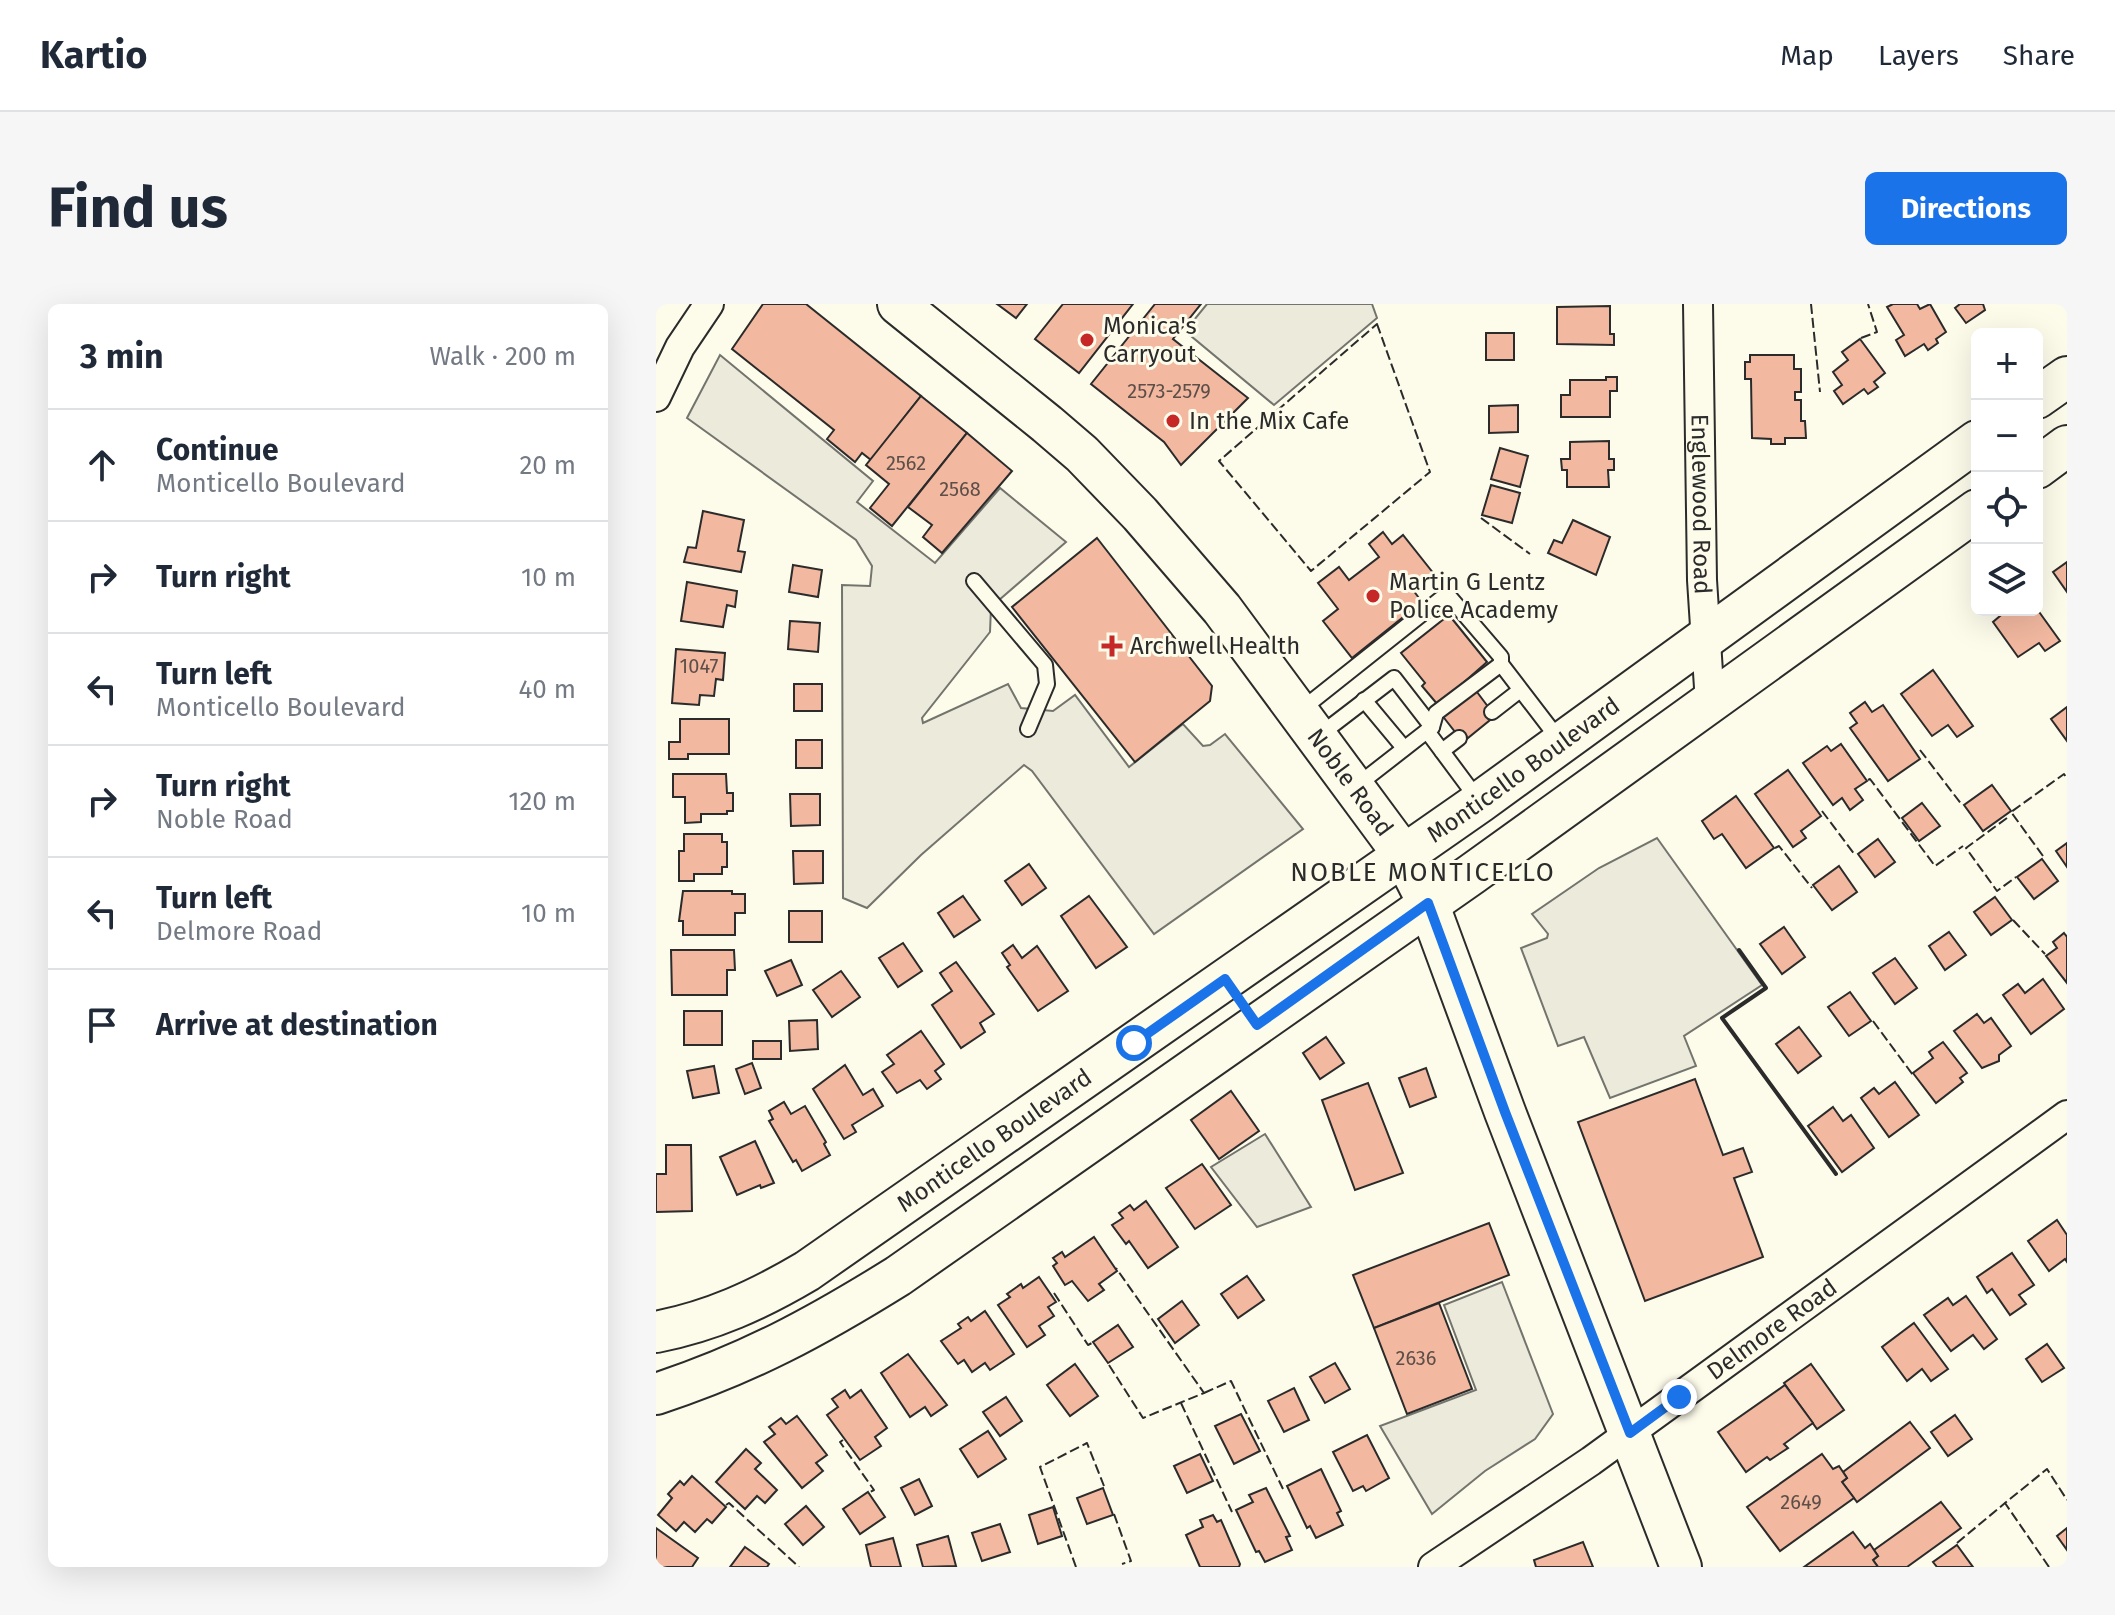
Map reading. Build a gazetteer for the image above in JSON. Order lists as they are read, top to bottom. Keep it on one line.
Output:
{"streets":{"main road":["Monticello Boulevard","Noble Road"],"street":["Englewood Road","Delmore Road"]},"crossings":[["Englewood Road","Monticello Boulevard"],["Monticello Boulevard","Noble Road"],["Noble Road","Delmore Road"]],"districts":["NOBLE MONTICELLO"],"places":{"other":["Monica's Carryout","In the Mix Cafe","Martin G Lentz Police Academy"],"health":["Archwell Health"]},"house_numbers":["2573-2579","2562","2568","1047","2636","2649"],"page":{"header":"Kartio","nav":["Map","Layers","Share"],"buttons":"Directions","title":"Find us","heading":["3 min","Walk · 200 m"],"map_buttons":["+","−"],"list":[["Continue","Monticello Boulevard","20 m"],["Turn right","10 m"],["Turn left","Monticello Boulevard","40 m"],["Turn right","Noble Road","120 m"],["Turn left","Delmore Road","10 m"],"Arrive at destination"]}}
